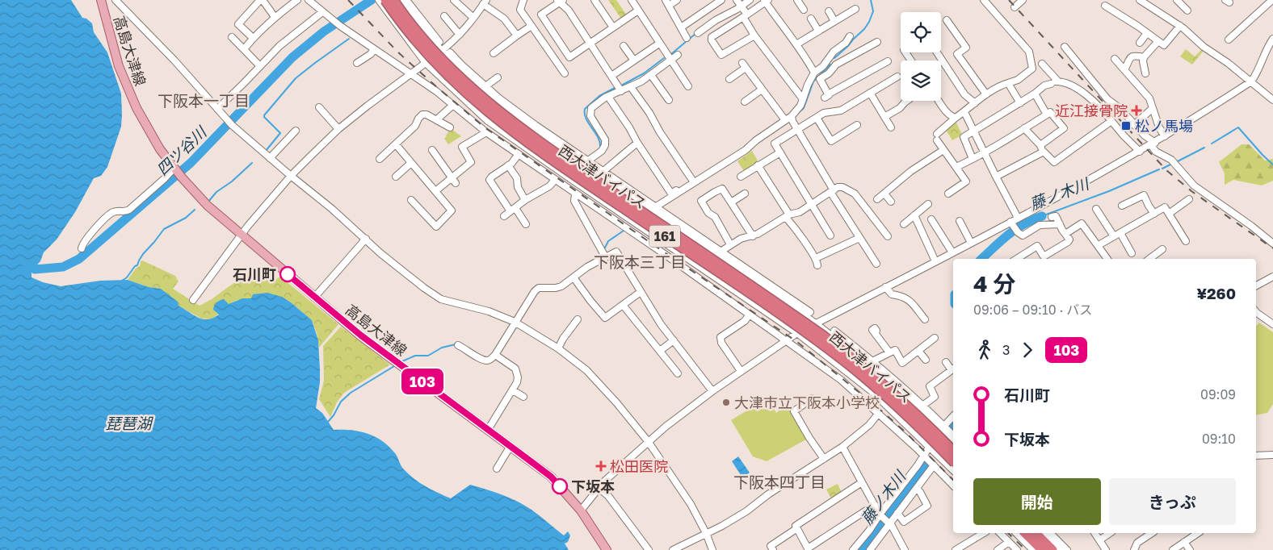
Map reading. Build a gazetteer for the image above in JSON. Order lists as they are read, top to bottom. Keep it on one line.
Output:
{"streets":{"highway":["西大津バイパス","161"],"main road":["高島大津線"]},"districts":["下阪本一丁目","下阪本三丁目","下阪本四丁目"],"water":["四ツ谷川","藤ノ木川","琵琶湖"],"places":{"health":["近江接骨院","松田医院"],"transit":["松ノ馬場"],"other":["石川町","大津市立下阪本小学校","下坂本"]},"lines":["bus line 103"],"page":{"on_map":"103","heading":["4 分","09:06 – 09:10 · バス","¥260"],"legs":["3","103"],"list":[{"name":"石川町","value":"09:09"},{"name":"下坂本","value":"09:10"}],"buttons":["開始","きっぷ"]}}
